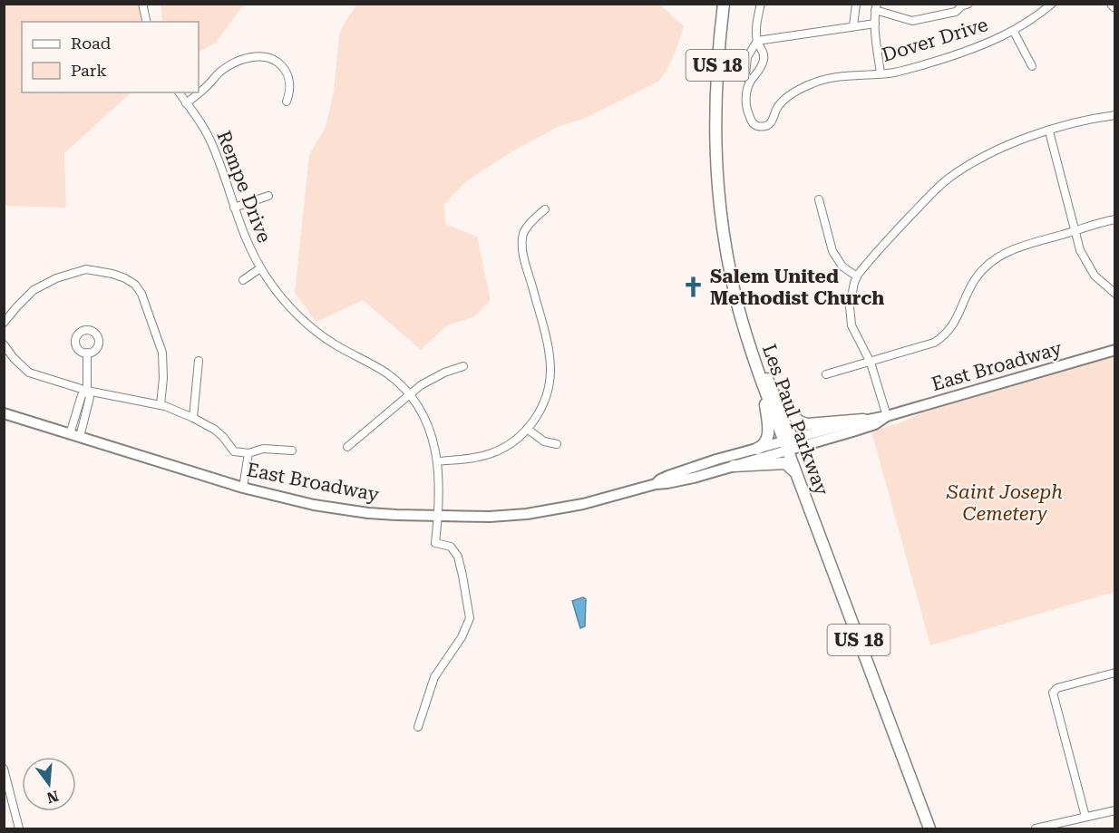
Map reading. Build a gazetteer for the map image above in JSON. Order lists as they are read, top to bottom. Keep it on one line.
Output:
{"streets":{"main road":["US 18","East Broadway","Les Paul Parkway"],"street":["Dover Drive","Rempe Drive"]},"crossings":[["Rempe Drive","East Broadway"],["East Broadway","Les Paul Parkway"]],"parks":["Saint Joseph Cemetery"],"places":{"church":["Salem United Methodist Church"]},"legend":["Road","Park"],"north":"bottom"}
